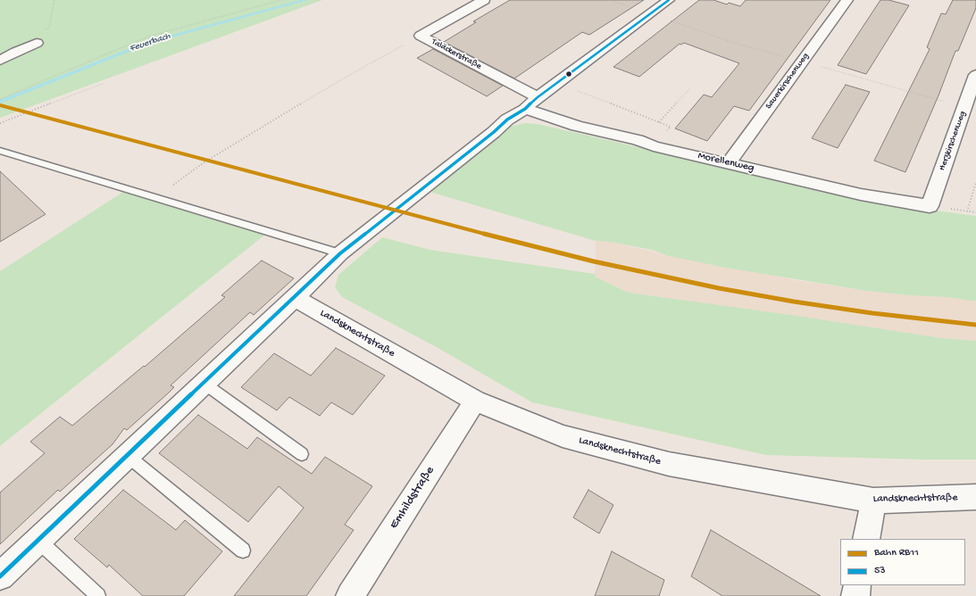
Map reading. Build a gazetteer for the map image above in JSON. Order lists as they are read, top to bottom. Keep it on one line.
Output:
{"streets":{"street":["Taläckerstraße","Sauerkirschenweg","Herzkirschenweg","Morellenweg","Landsknechtstraße","Emhildstraße"]},"crossings":[["Sauerkirschenweg","Morellenweg"],["Herzkirschenweg","Morellenweg"],["Landsknechtstraße","Emhildstraße"]],"water":["Feuerbach"],"lines":["transit line 53","rail line RB11"],"legend":["Bahn RB11","53"]}
